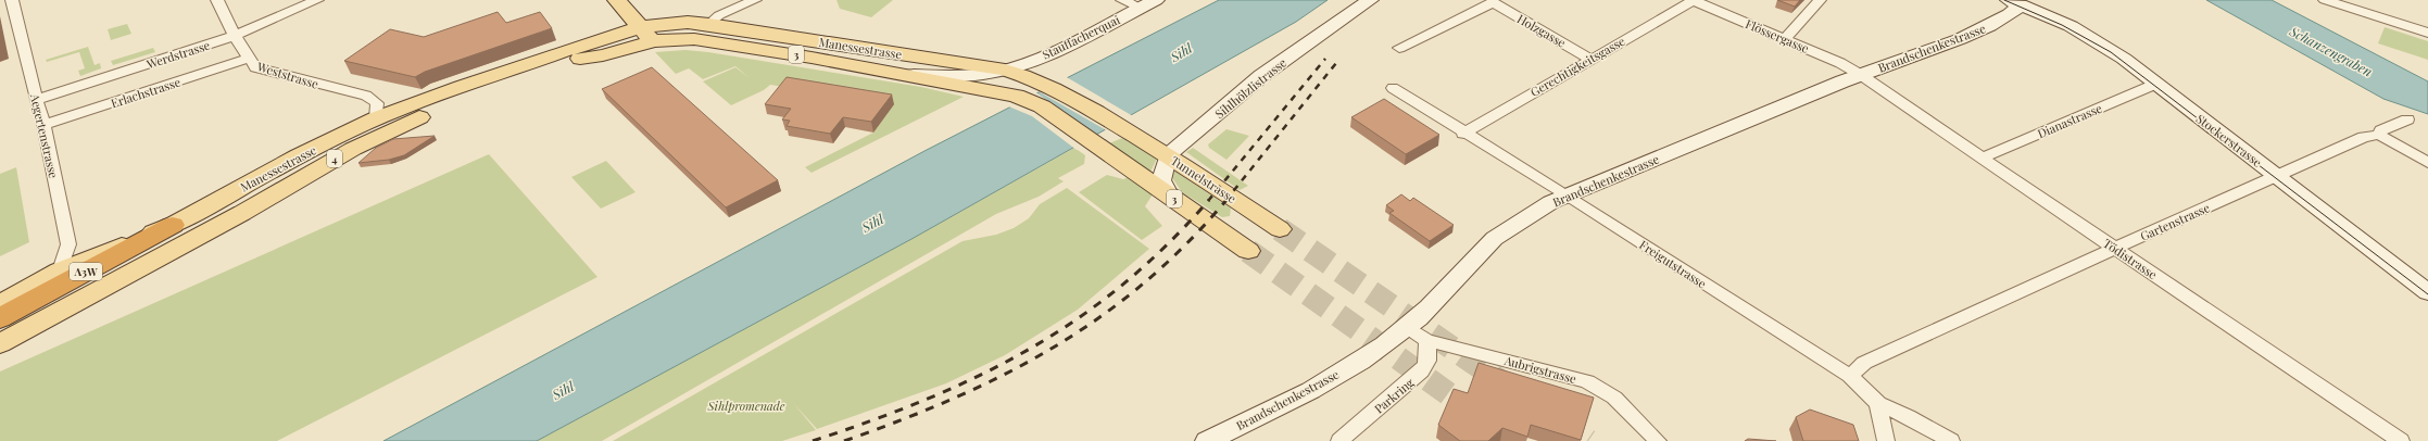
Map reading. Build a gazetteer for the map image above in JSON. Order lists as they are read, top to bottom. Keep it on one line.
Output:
{"streets":{"highway":["A3W"],"main road":["Manessestrasse","3","4","Tunnelstrasse"],"street":["Holzgasse","Flössergasse","Stauffacherquai","Brandschenkestrasse","Werdstrasse","Gerechtigkeitsgasse","Weststrasse","Sihlhölzlistrasse","Erlachstrasse","Dianastrasse","Aegertenstrasse","Stockerstrasse","Gartenstrasse","Tödistrasse","Freigutstrasse","Aubrigstrasse","Parkring"]},"crossings":[["Holzgasse","Gerechtigkeitsgasse"],["Flössergasse","Brandschenkestrasse"],["Flössergasse","Gerechtigkeitsgasse"],["Flössergasse","Tödistrasse"],["Stauffacherquai","Manessestrasse"],["Manessestrasse","3"],["Manessestrasse","Weststrasse"],["Manessestrasse","Aegertenstrasse"],["Manessestrasse","Tunnelstrasse"],["Manessestrasse","A3W"],["Brandschenkestrasse","Stockerstrasse"],["Brandschenkestrasse","Tödistrasse"],["Brandschenkestrasse","Freigutstrasse"],["Brandschenkestrasse","Aubrigstrasse"],["Werdstrasse","Weststrasse"],["Werdstrasse","Aegertenstrasse"],["Gerechtigkeitsgasse","Freigutstrasse"],["Weststrasse","Erlachstrasse"],["Sihlhölzlistrasse","Tunnelstrasse"],["Erlachstrasse","Aegertenstrasse"],["Dianastrasse","Stockerstrasse"],["Dianastrasse","Tödistrasse"],["Stockerstrasse","Gartenstrasse"],["Gartenstrasse","Tödistrasse"],["Gartenstrasse","Freigutstrasse"],["Aubrigstrasse","Parkring"]],"water":["Schanzengraben","Sihl"],"parks":["Sihlpromenade"]}
